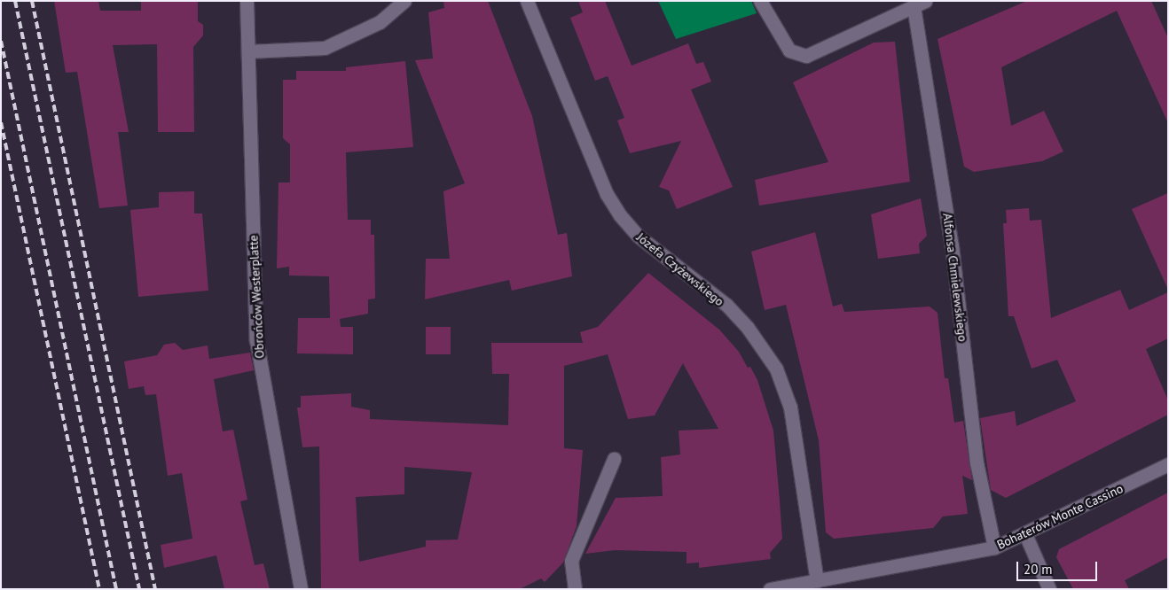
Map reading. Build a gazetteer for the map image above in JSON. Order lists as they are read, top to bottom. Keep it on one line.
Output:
{"streets":{"street":["Józefa Czyżewskiego","Alfonsa Chmielewskiego","Obrońców Westerplatte","Bohaterów Monte Cassino"]},"crossings":[["Józefa Czyżewskiego","Bohaterów Monte Cassino"],["Alfonsa Chmielewskiego","Bohaterów Monte Cassino"]],"scale_bar":"20 m"}
